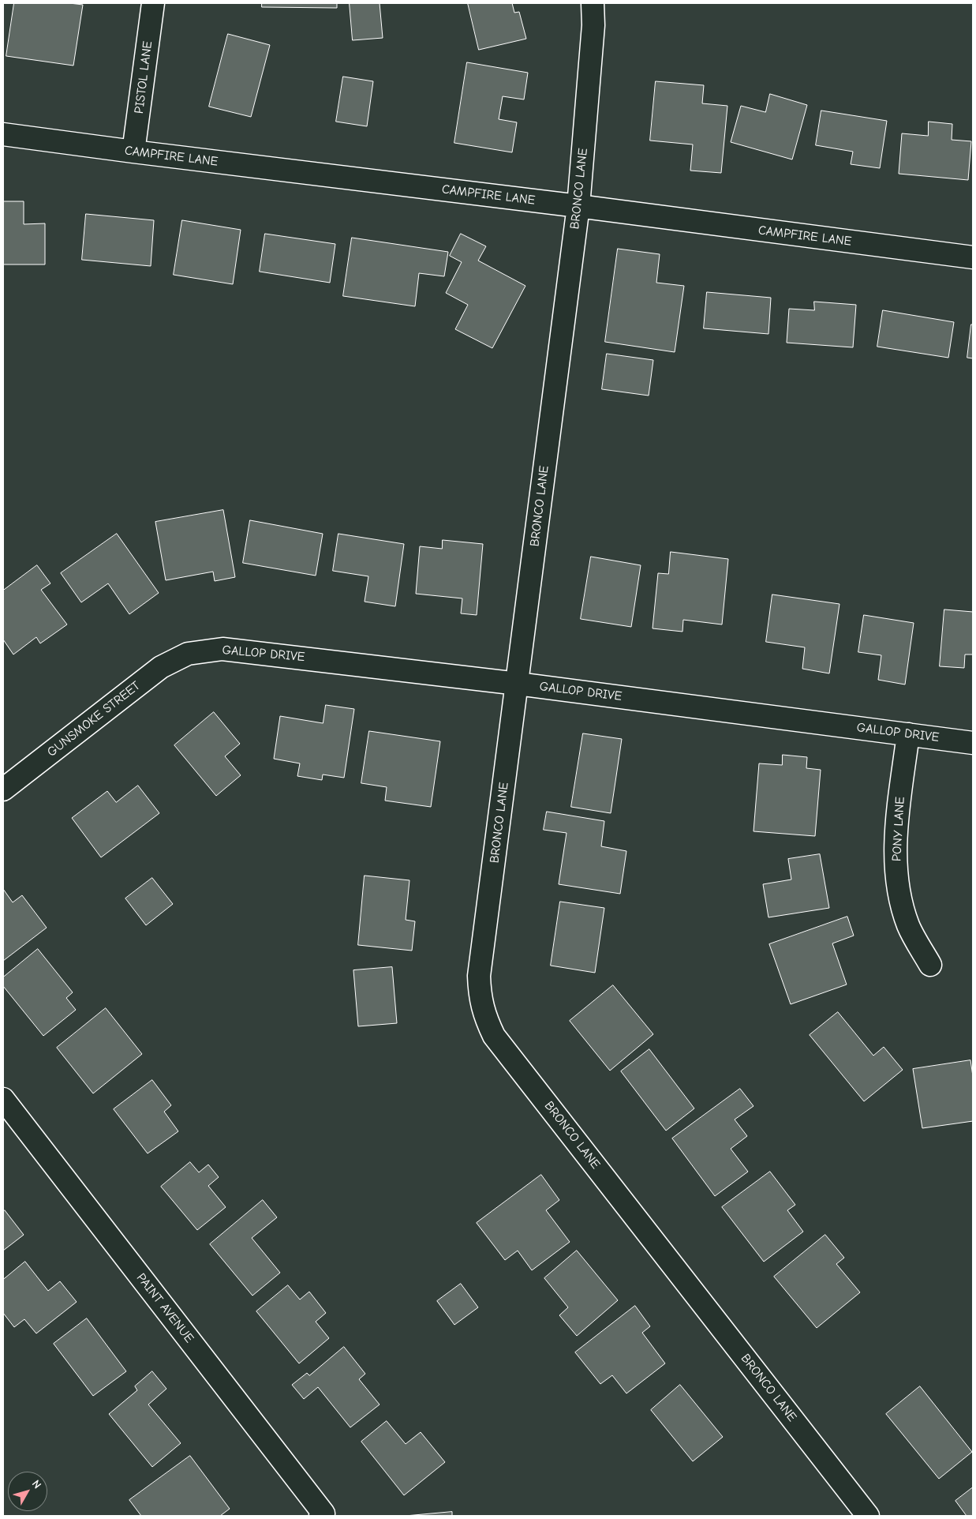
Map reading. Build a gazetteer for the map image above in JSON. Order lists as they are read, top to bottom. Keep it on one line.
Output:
{"streets":{"street":["PISTOL LANE","CAMPFIRE LANE","BRONCO LANE","GALLOP DRIVE","GUNSMOKE STREET","PONY LANE","PAINT AVENUE"]},"crossings":[["PISTOL LANE","CAMPFIRE LANE"],["CAMPFIRE LANE","BRONCO LANE"],["BRONCO LANE","GALLOP DRIVE"],["GALLOP DRIVE","GUNSMOKE STREET"],["GALLOP DRIVE","PONY LANE"]],"north":"top right"}
